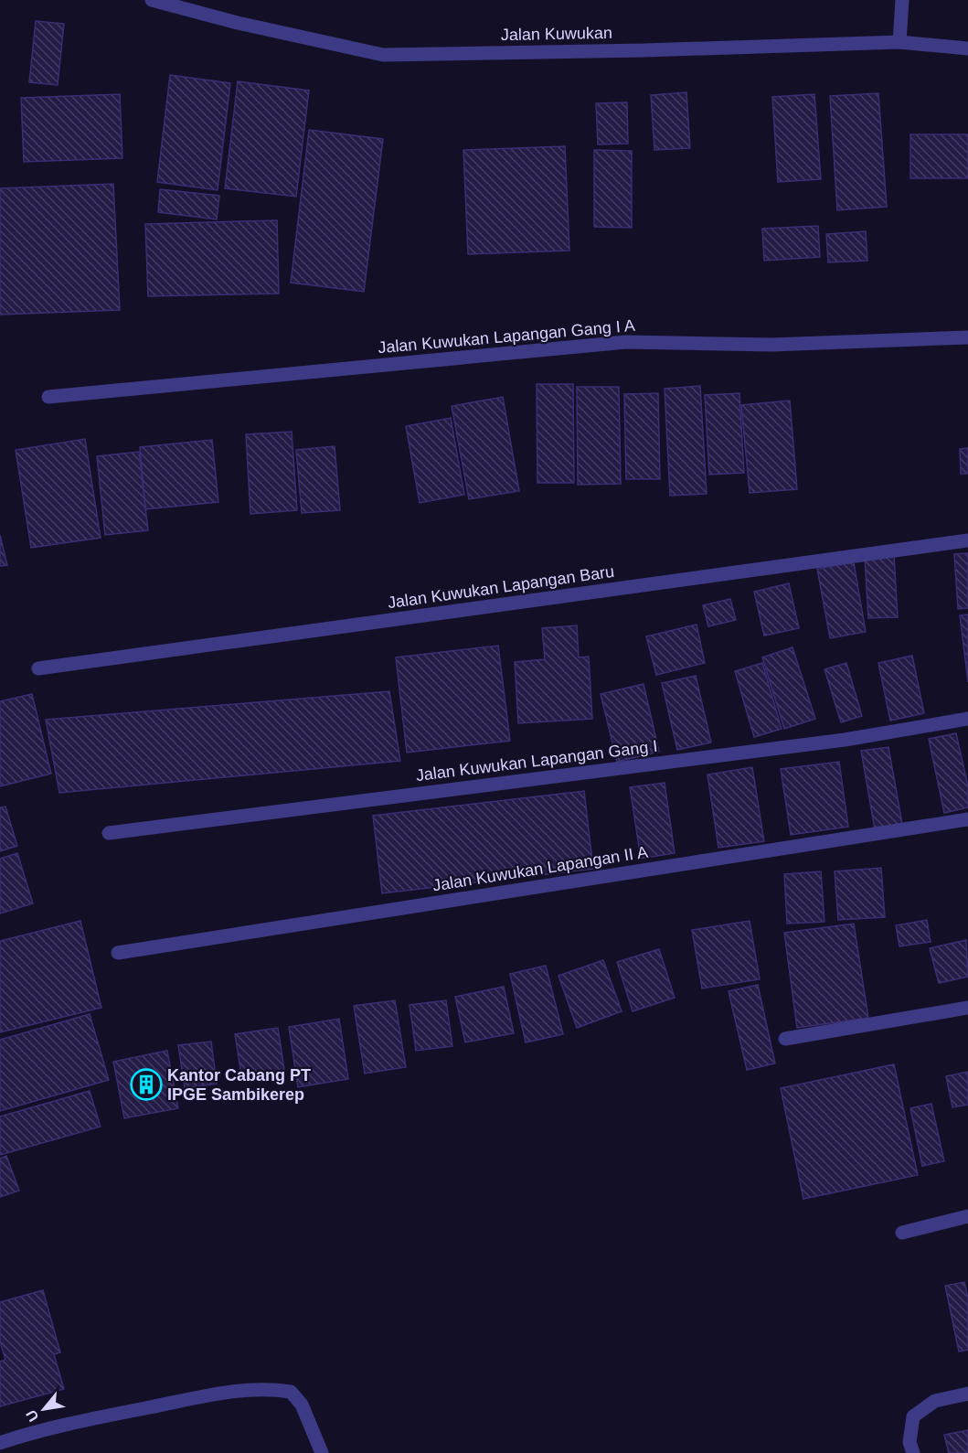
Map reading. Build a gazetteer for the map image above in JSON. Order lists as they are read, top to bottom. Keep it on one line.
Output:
{"streets":{"street":["Jalan Kuwukan","Jalan Kuwukan Lapangan Gang I A","Jalan Kuwukan Lapangan Baru","Jalan Kuwukan Lapangan Gang I","Jalan Kuwukan Lapangan II A"]},"places":{"building":["Kantor Cabang PT IPGE Sambikerep"]},"north":"bottom left"}
